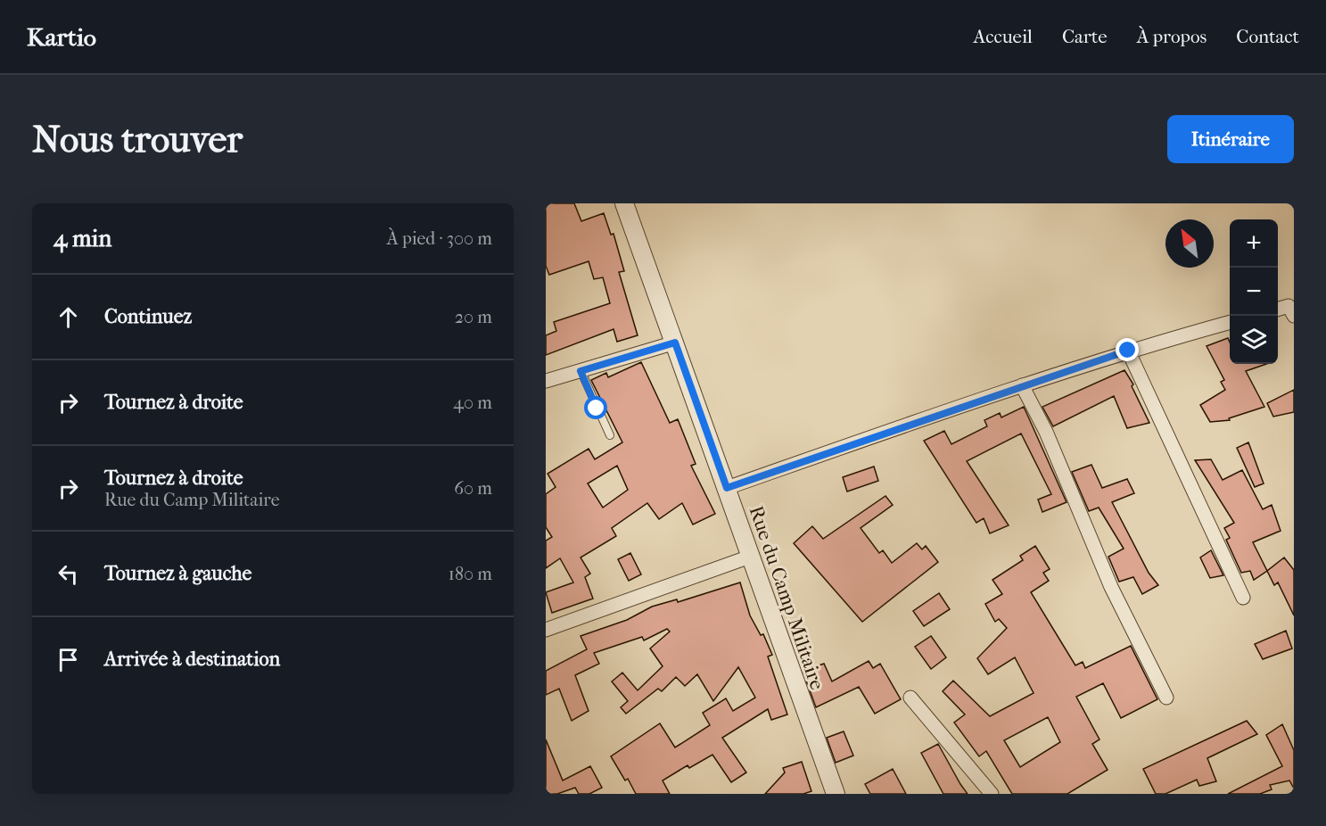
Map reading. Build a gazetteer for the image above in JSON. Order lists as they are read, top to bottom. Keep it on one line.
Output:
{"streets":{"street":["Rue du Camp Militaire"]},"north":"top left","page":{"header":"Kartio","nav":["Accueil","Carte","À propos","Contact"],"buttons":"Itinéraire","title":"Nous trouver","heading":["4 min","À pied · 300 m"],"map_buttons":["+","−"],"list":[["Continuez","20 m"],["Tournez à droite","40 m"],["Tournez à droite","Rue du Camp Militaire","60 m"],["Tournez à gauche","180 m"],"Arrivée à destination"]}}
